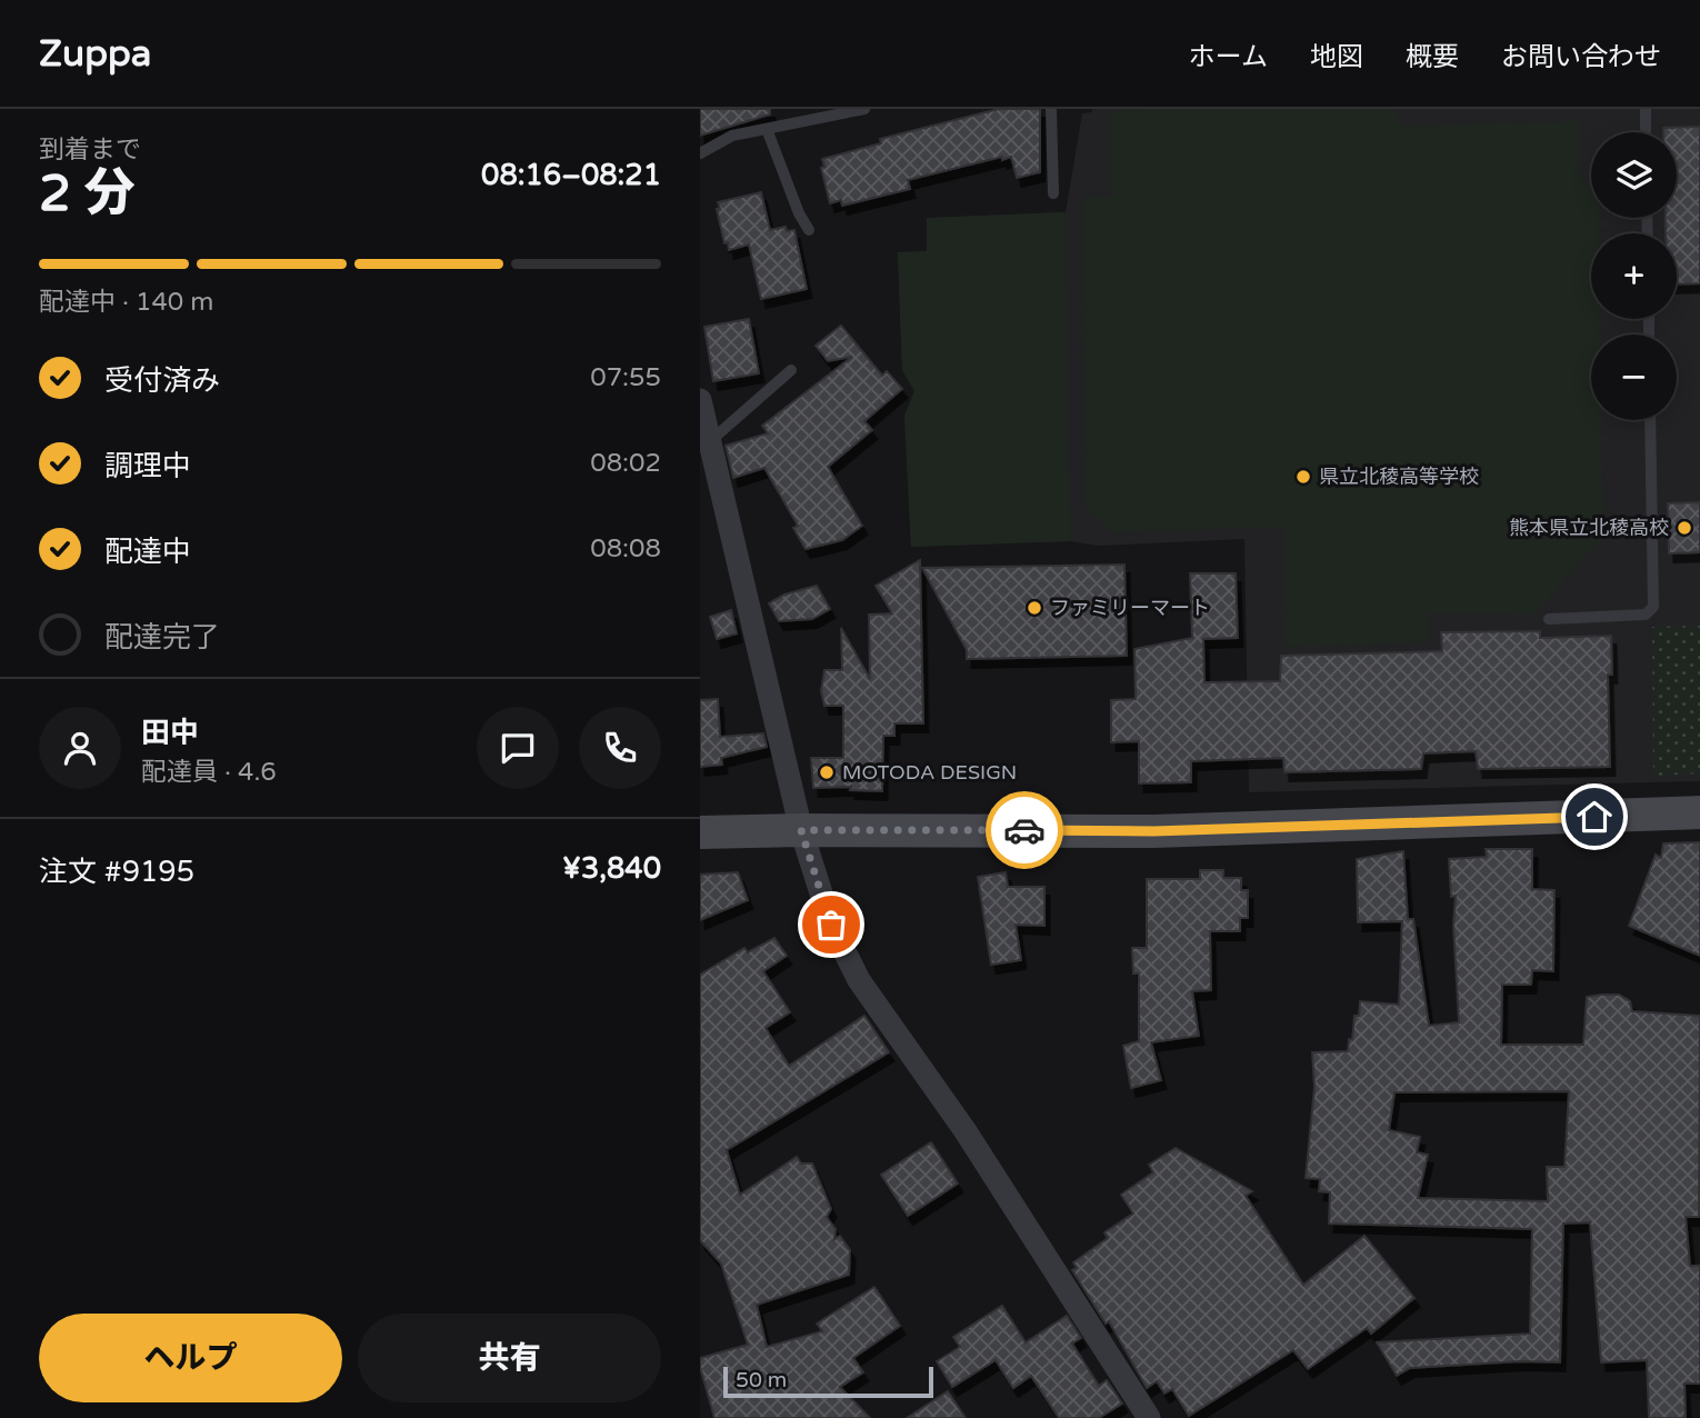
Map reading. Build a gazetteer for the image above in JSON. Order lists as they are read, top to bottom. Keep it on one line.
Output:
{"places":["県立北稜高等学校","熊本県立北稜高校","ファミリーマート","MOTODA DESIGN"],"scale_bar":"50 m","page":{"header":"Zuppa","nav":["ホーム","地図","概要","お問い合わせ"],"heading":["2 分","到着まで","08:16–08:21"],"panel":["田中","配達員 · 4.6","注文 #9195","¥3,840"],"map_buttons":["+","−"],"bar":"配達中 · 140 m","list":[["受付済み","07:55"],["調理中","08:02"],["配達中","08:08"],"配達完了"],"buttons":["ヘルプ","共有"],"scale":"50 m"}}
